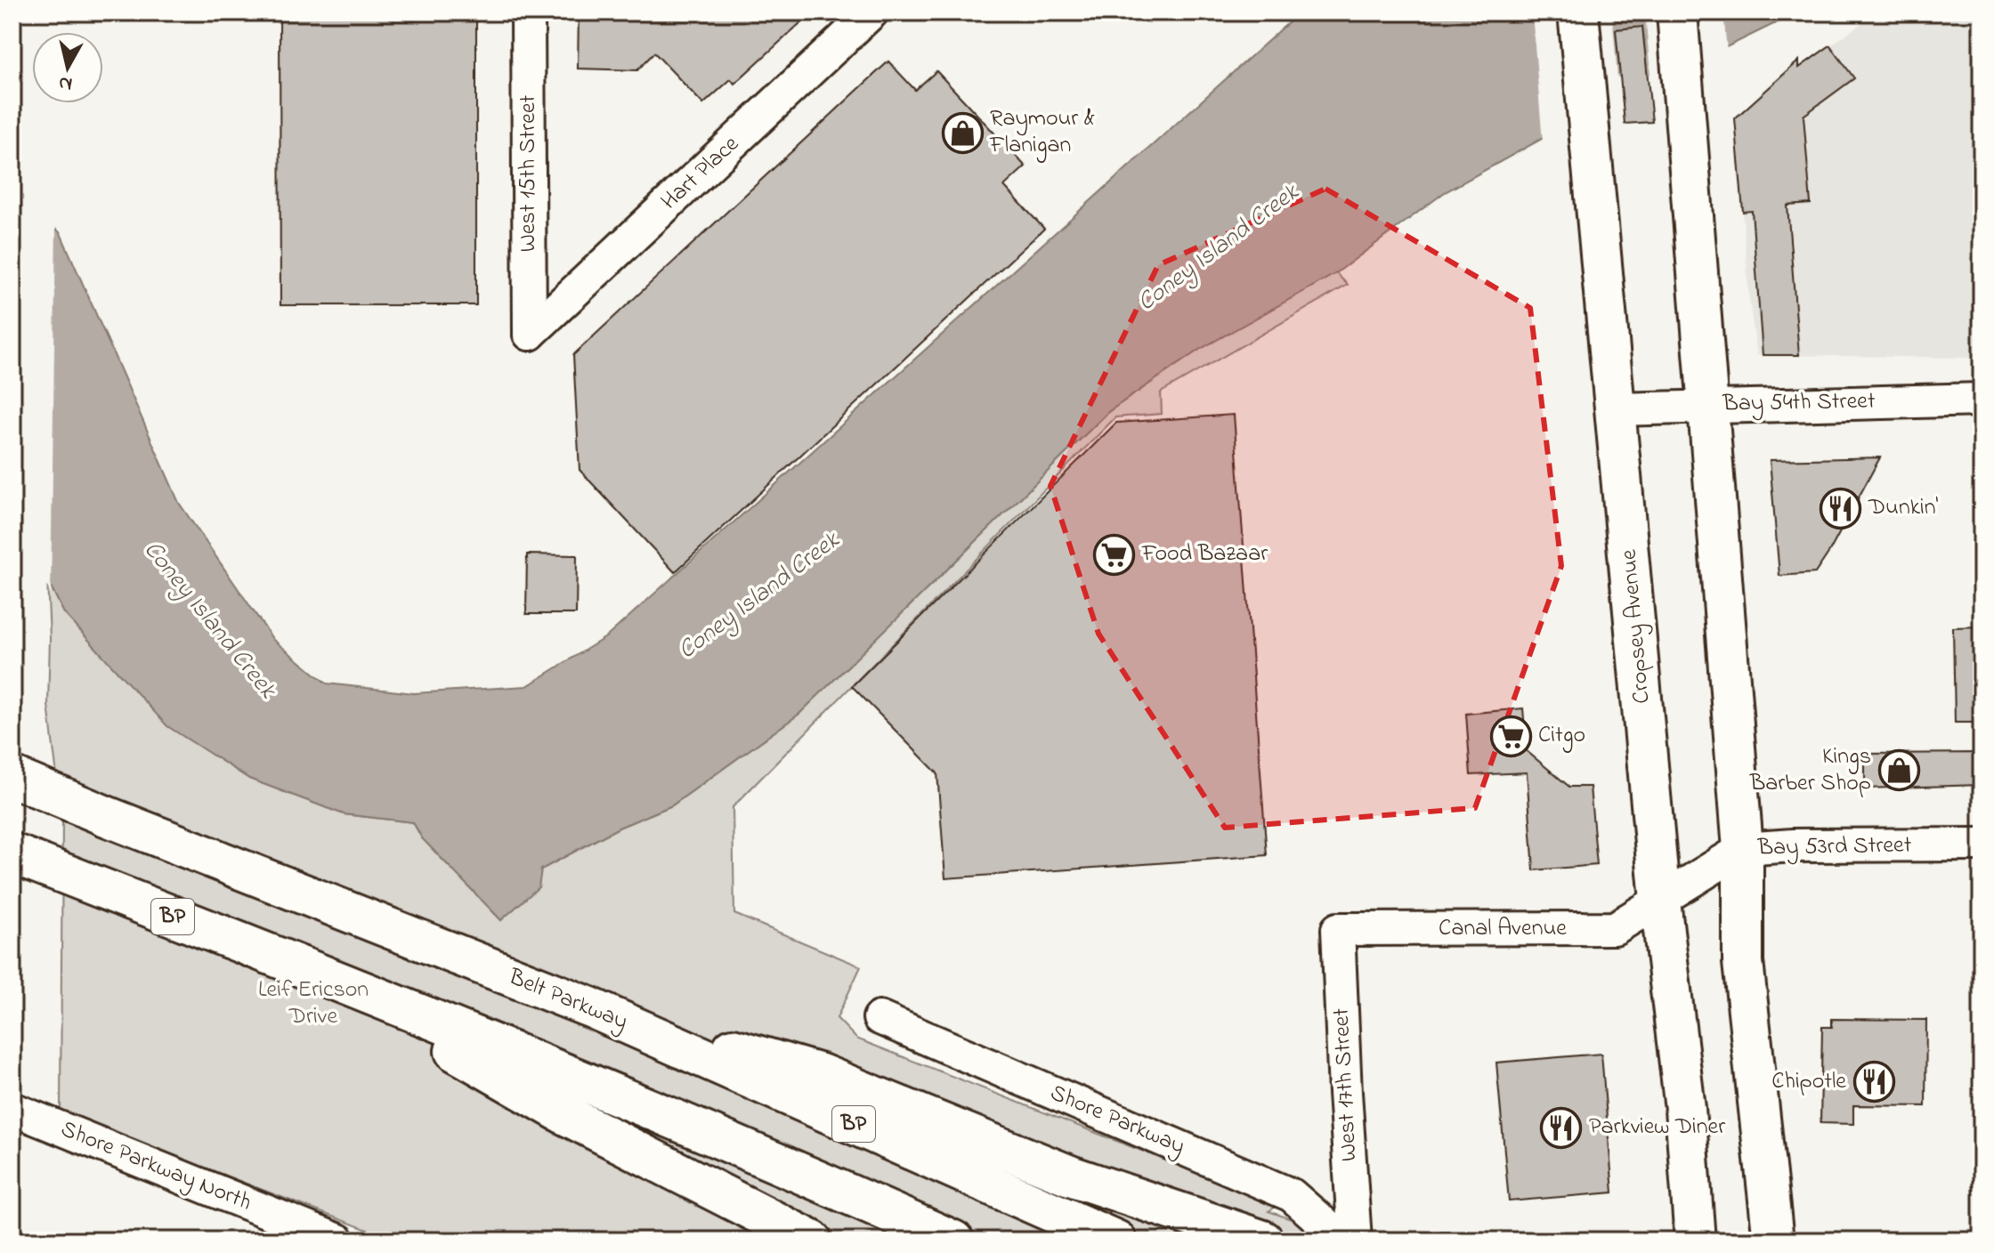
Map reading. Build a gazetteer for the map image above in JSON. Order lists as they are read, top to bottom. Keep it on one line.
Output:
{"streets":{"main road":["Cropsey Avenue","BP","Belt Parkway"],"street":["West 15th Street","Hart Place","Bay 54th Street","Bay 53rd Street","Canal Avenue","West 17th Street","Shore Parkway","Shore Parkway North"]},"crossings":[["West 15th Street","Hart Place"],["Bay 54th Street","Cropsey Avenue"],["Cropsey Avenue","Bay 53rd Street"],["Cropsey Avenue","Canal Avenue"],["Bay 53rd Street","Canal Avenue"],["Canal Avenue","West 17th Street"]],"water":["Coney Island Creek"],"parks":["Leif Ericson Drive"],"places":{"shop":["Raymour & Flanigan","Kings Barber Shop"],"restaurant":["Dunkin'","Chipotle","Parkview Diner"],"supermarket":["Food Bazaar","Citgo"]},"north":"bottom"}
